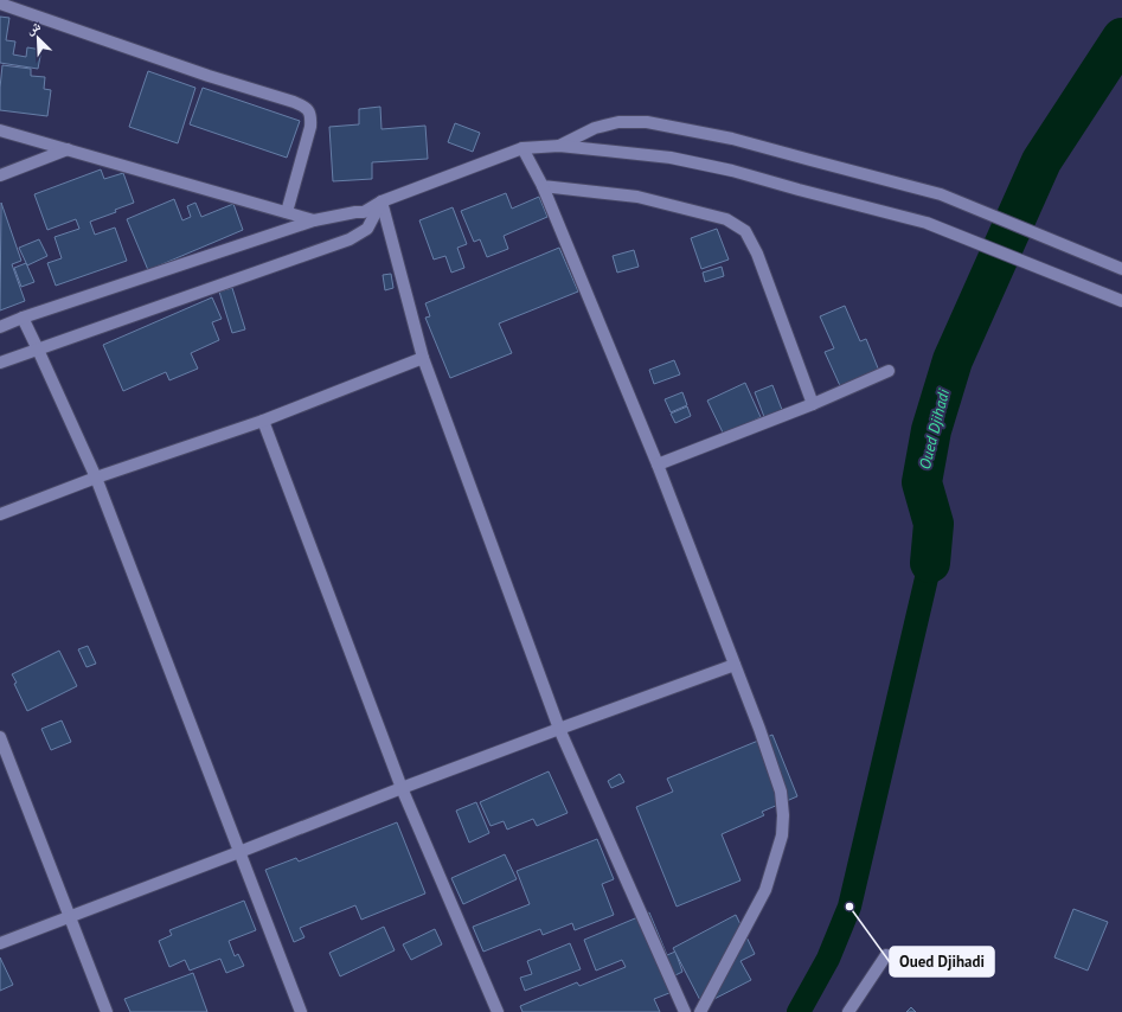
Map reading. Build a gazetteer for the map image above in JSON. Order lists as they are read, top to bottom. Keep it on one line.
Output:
{"water":["Oued Djihadi"],"places":["Oued Djihadi"],"north":"top left"}
